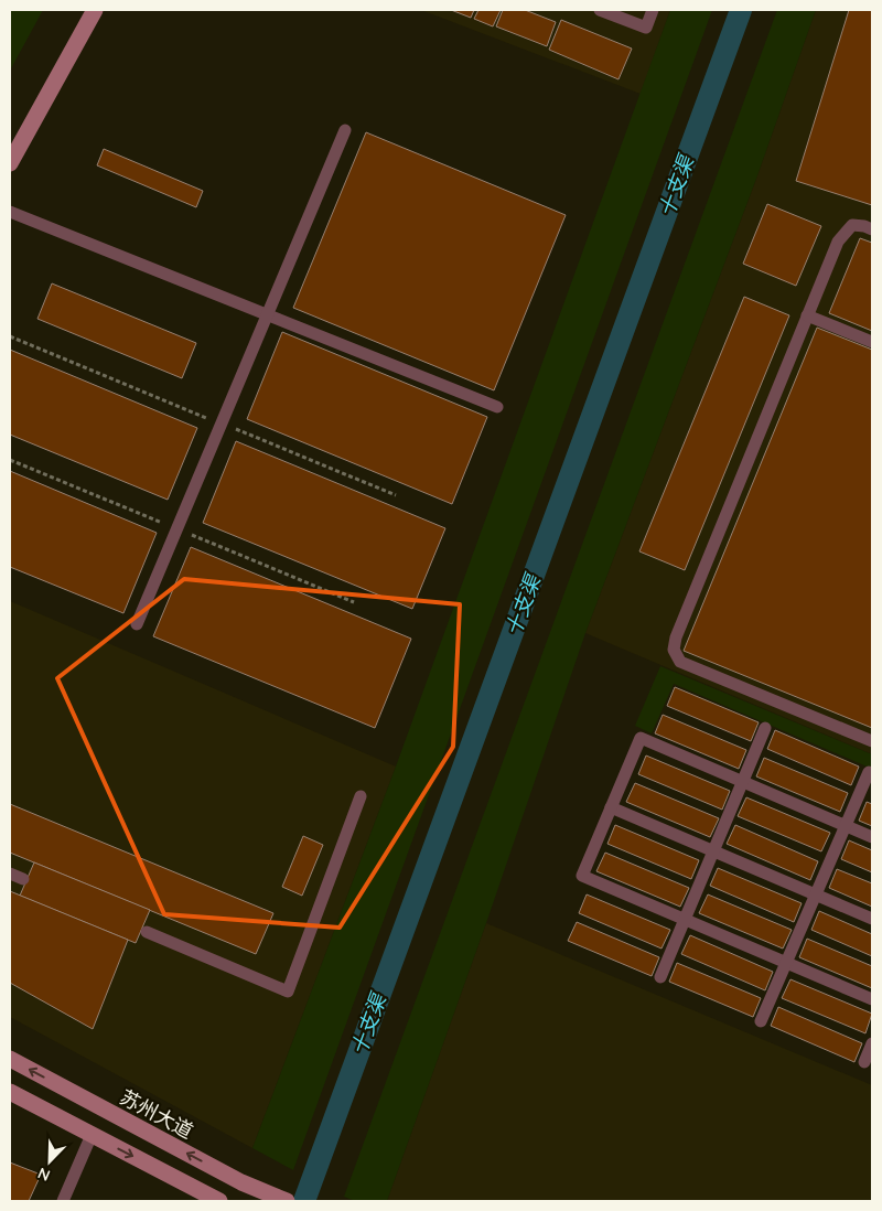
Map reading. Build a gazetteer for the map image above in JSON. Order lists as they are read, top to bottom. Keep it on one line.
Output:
{"streets":{"street":["苏州大道"]},"water":["十支渠"],"north":"bottom left"}
